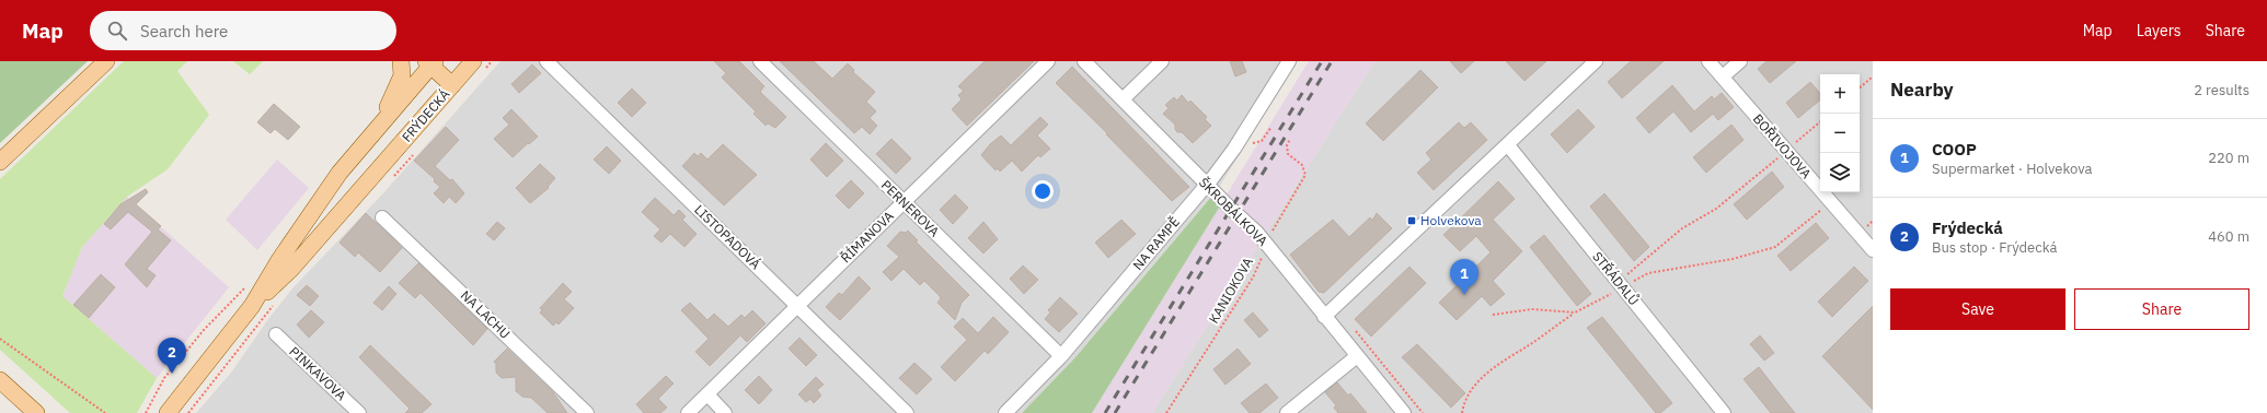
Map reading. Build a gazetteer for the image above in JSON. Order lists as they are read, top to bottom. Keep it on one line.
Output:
{"streets":{"main road":["FRÝDECKÁ"],"street":["BOŘIVOJOVA","PERNEROVA","ŠKROBÁLKOVA","LISTOPADOVÁ","ŘÍMANOVA","NA RAMPĚ","STŘÁDALŮ","NA LACHU","PINKAVOVA"],"path":["KANIOKOVA"]},"crossings":[["PERNEROVA","ŘÍMANOVA"],["PERNEROVA","NA RAMPĚ"],["ŠKROBÁLKOVA","NA RAMPĚ"],["ŠKROBÁLKOVA","KANIOKOVA"],["LISTOPADOVÁ","ŘÍMANOVA"]],"places":{"transit":["Holvekova"]},"page":{"header":"Map","search":"Search here","nav":["Map","Layers","Share"],"heading":["Nearby","2 results"],"map_buttons":["+","−"],"list":[{"mark":"1","name":"COOP","note":"Supermarket · Holvekova","value":"220 m"},{"mark":"2","name":"Frýdecká","note":"Bus stop · Frýdecká","value":"460 m"}],"pins":["1","2"],"buttons":["Save","Share"]}}
